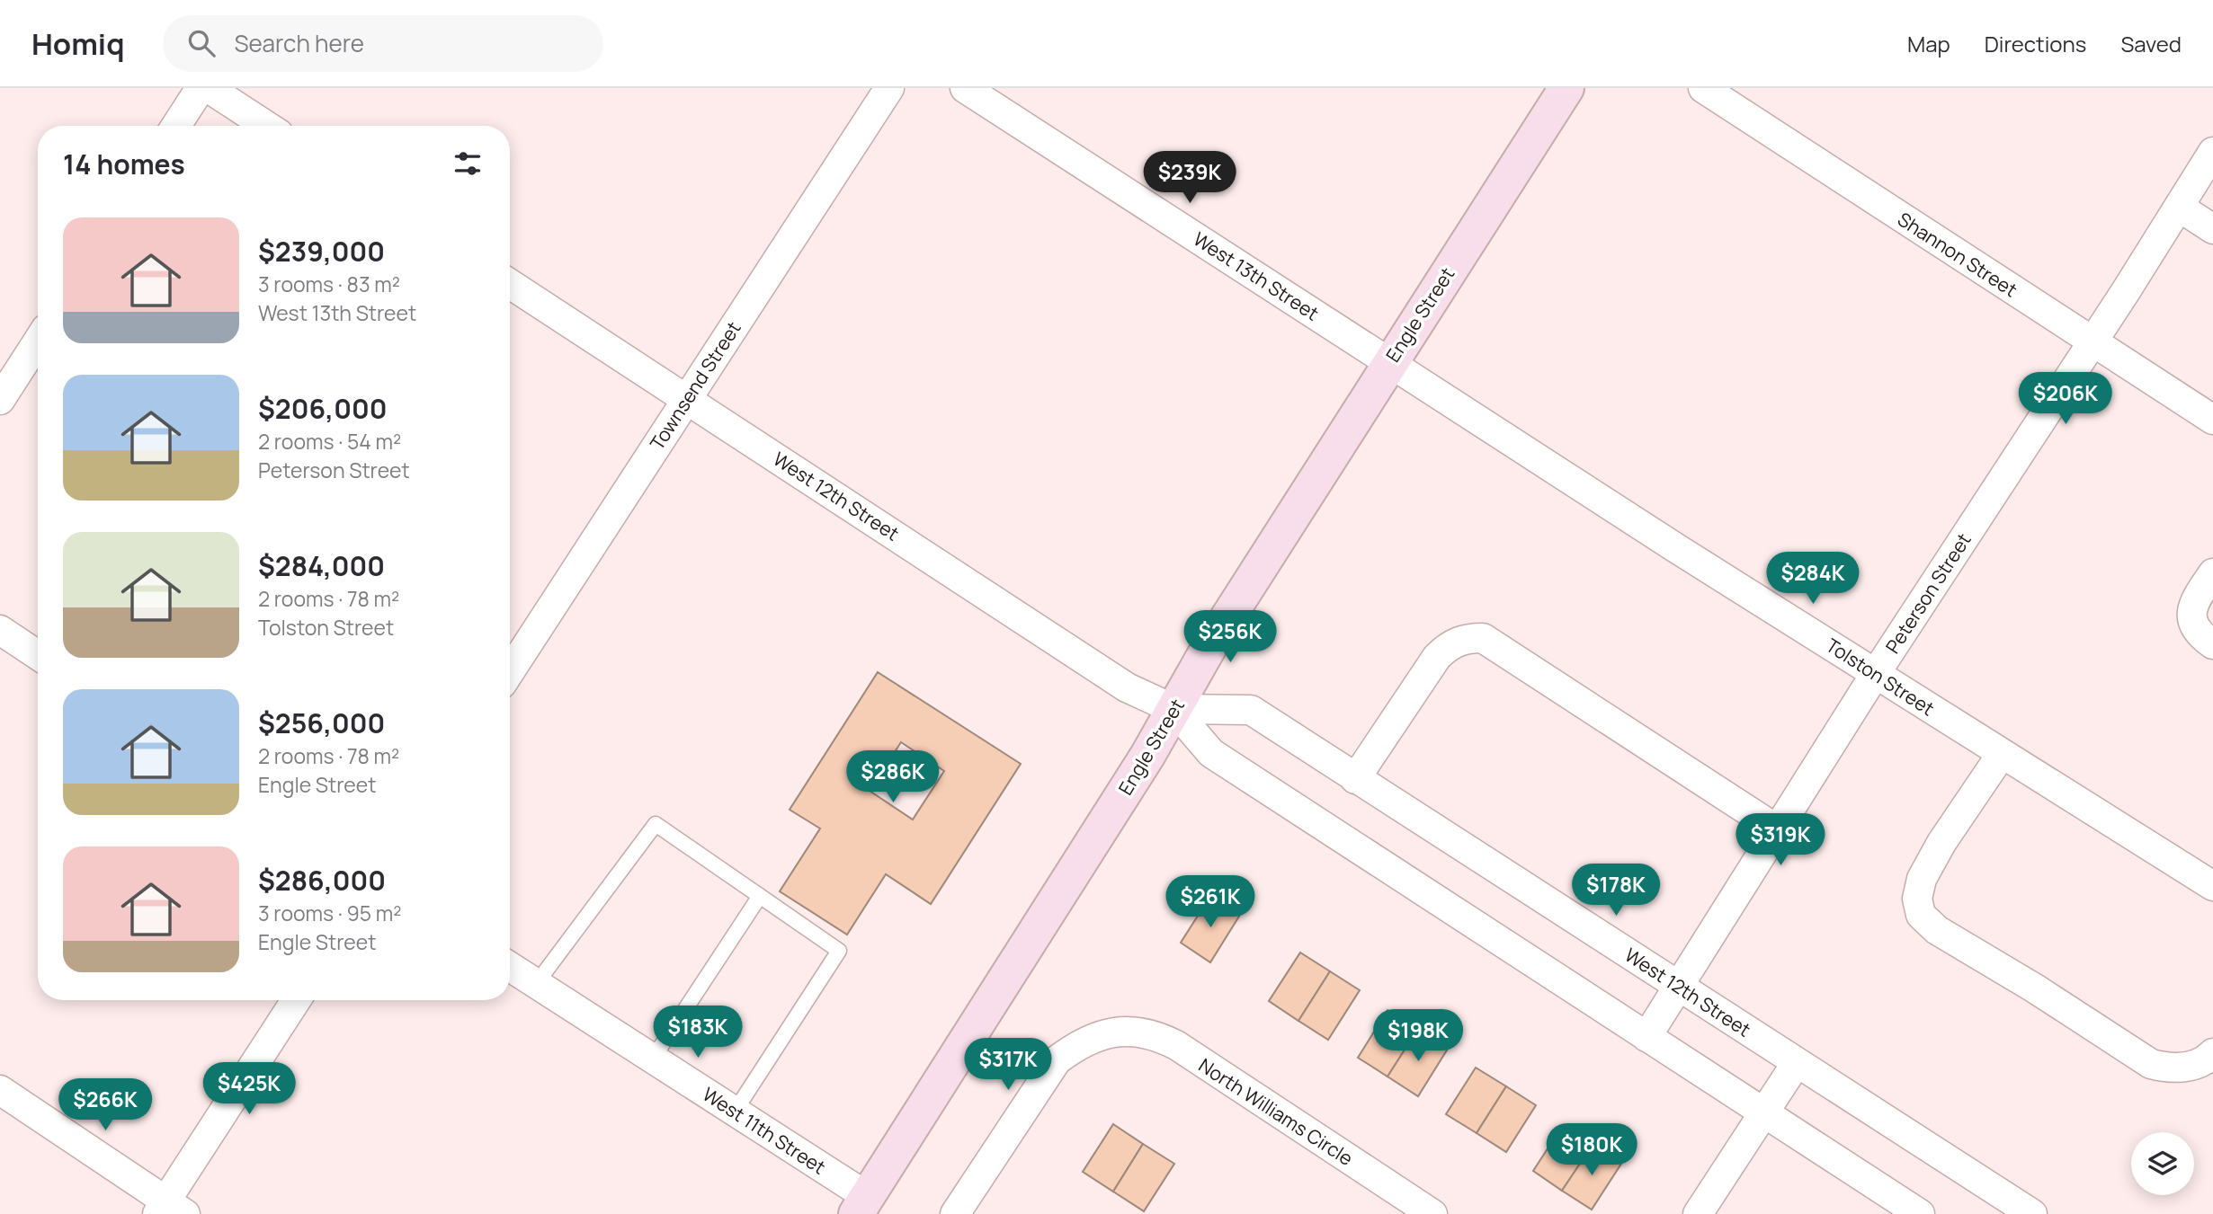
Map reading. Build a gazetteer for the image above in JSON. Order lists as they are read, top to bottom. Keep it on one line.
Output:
{"streets":{"main road":["Engle Street"],"street":["Shannon Street","West 13th Street","Townsend Street","West 12th Street","Peterson Street","Tolston Street","North Williams Circle","West 11th Street"]},"crossings":[["Shannon Street","Peterson Street"],["West 13th Street","Engle Street"],["West 13th Street","Tolston Street"],["Engle Street","West 12th Street"],["Engle Street","Tolston Street"],["Engle Street","West 11th Street"],["Townsend Street","West 12th Street"],["West 12th Street","Peterson Street"],["Peterson Street","Tolston Street"]],"page":{"header":"Homiq","search":"Search here","nav":["Map","Directions","Saved"],"heading":"14 homes","price":["$239K","$206K","$284K","$256K","$286K","$319K","$178K","$261K","$183K","$198K","$317K","$425K","$266K","$180K"],"list":[{"name":"$239,000","note":"3 rooms · 83 m² · West 13th Street"},{"name":"$206,000","note":"2 rooms · 54 m² · Peterson Street"},{"name":"$284,000","note":"2 rooms · 78 m² · Tolston Street"},{"name":"$256,000","note":"2 rooms · 78 m² · Engle Street"},{"name":"$286,000","note":"3 rooms · 95 m² · Engle Street"}]}}
